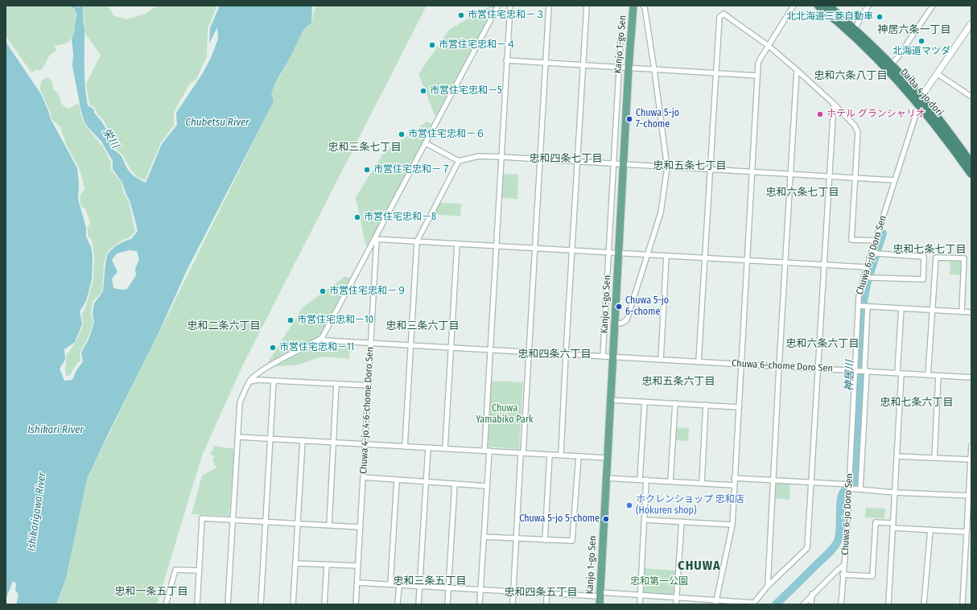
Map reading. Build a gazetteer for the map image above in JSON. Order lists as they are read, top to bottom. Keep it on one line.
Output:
{"streets":{"highway":["Daiba 4-jo dori"],"main road":["Kanjo 1-go Sen"],"street":["Chuwa 6-jo Doro Sen","Chuwa 6-chome Doro Sen","Chuwa 4-jo 4-6-chome Doro Sen"]},"crossings":[["Kanjo 1-go Sen","Chuwa 6-chome Doro Sen"],["Kanjo 1-go Sen","Chuwa 4-jo 4-6-chome Doro Sen"],["Daiba 4-jo dori","Chuwa 6-jo Doro Sen"],["Chuwa 6-jo Doro Sen","Chuwa 6-chome Doro Sen"],["Chuwa 6-chome Doro Sen","Chuwa 4-jo 4-6-chome Doro Sen"]],"districts":["神居六条一丁目","忠和六条八丁目","忠和三条七丁目","忠和四条七丁目","忠和五条七丁目","忠和六条七丁目","忠和七条七丁目","忠和二条六丁目","忠和三条六丁目","忠和六条六丁目","忠和四条六丁目","忠和五条六丁目","忠和七条六丁目","CHUWA","忠和三条五丁目","忠和一条五丁目","忠和四条五丁目"],"water":["Chubetsu River","栄川","神居川","Ishikari River","Ishikarigawa River"],"parks":["Chuwa Yamabiko Park","忠和第一公園"],"places":["市営住宅忠和－３","北北海道三菱自動車","北海道マツダ","市営住宅忠和－４","市営住宅忠和－5","ホテル グランシャリオ","Chuwa 5-jo 7-chome","市営住宅忠和－６","市営住宅忠和－７","市営住宅忠和－8","市営住宅忠和－９","Chuwa 5-jo 6-chome","市営住宅忠和－10","市営住宅忠和－11","ホクレンショップ 忠和店 (Hokuren shop)","Chuwa 5-jo 5-chome"]}
